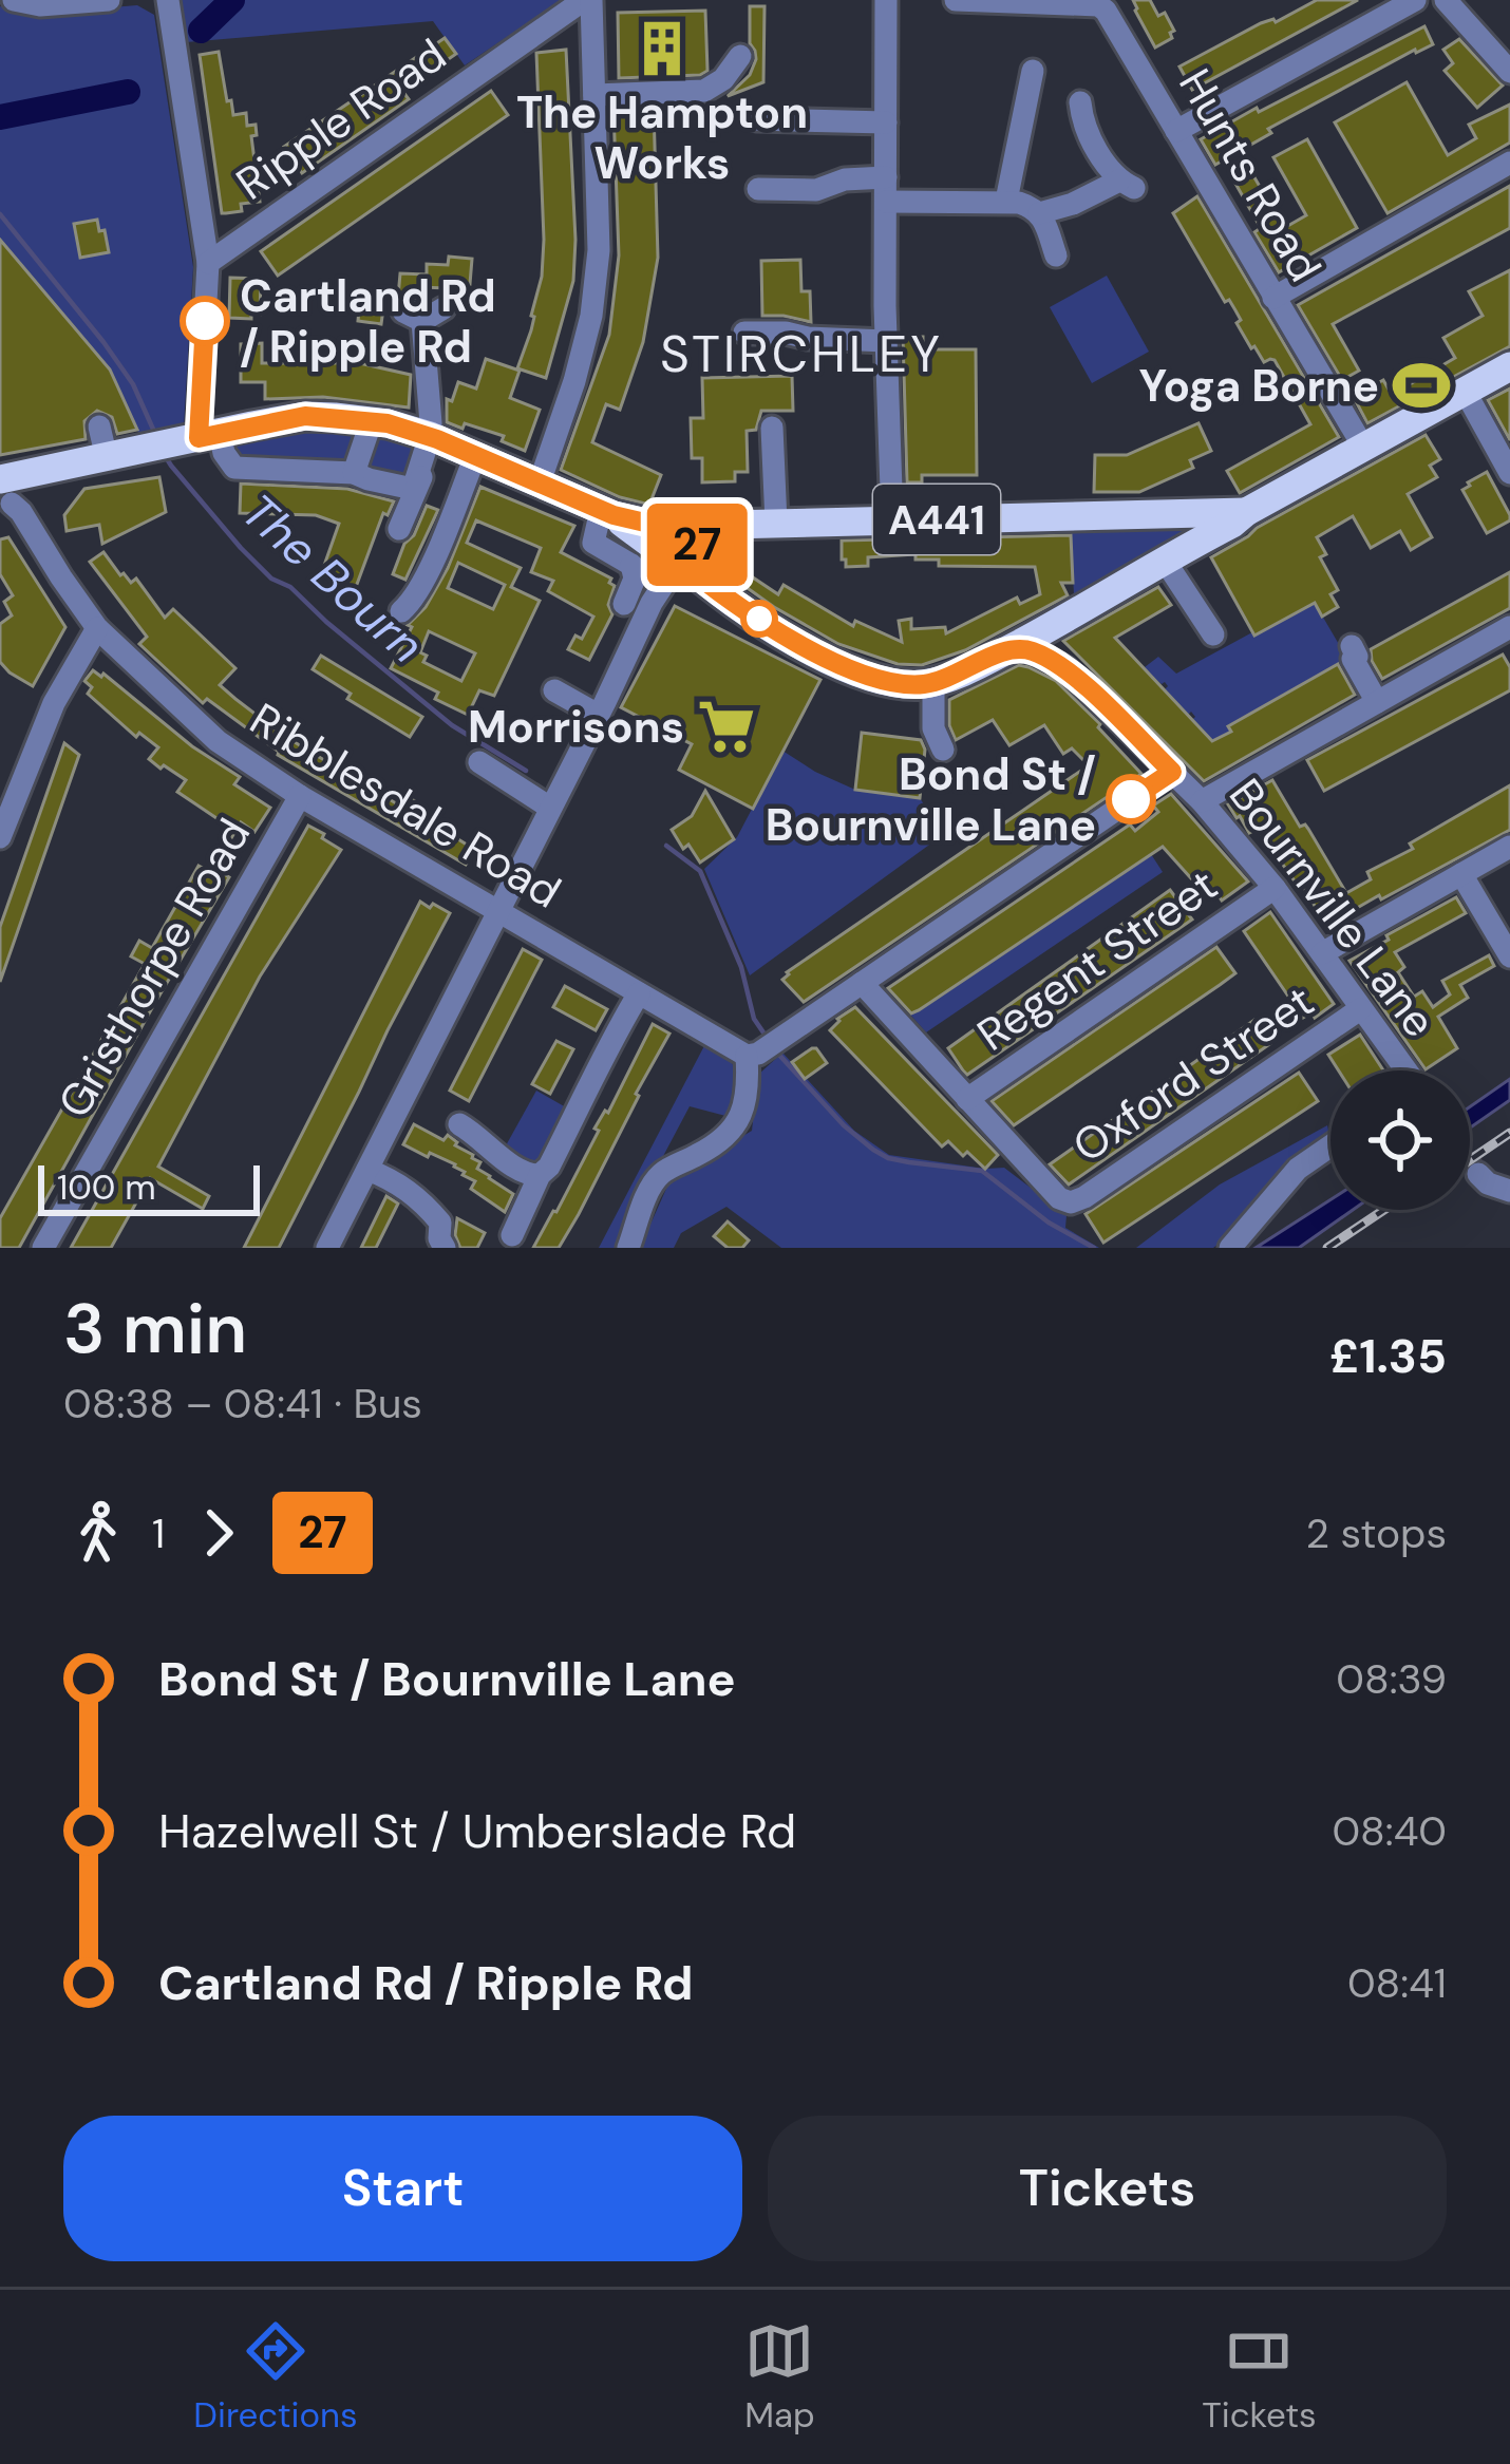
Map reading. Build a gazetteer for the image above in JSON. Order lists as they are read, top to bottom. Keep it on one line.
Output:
{"streets":{"main road":["A441"],"street":["Ripple Road","Hunts Road","Ribblesdale Road","Bournville Lane","Regent Street","Gristhorpe Road","Oxford Street"]},"crossings":[["Hunts Road","A441"],["A441","Ribblesdale Road"],["A441","Bournville Lane"],["Ribblesdale Road","Gristhorpe Road"],["Bournville Lane","Regent Street"],["Bournville Lane","Oxford Street"],["Regent Street","Oxford Street"]],"districts":["STIRCHLEY"],"water":["The Bourn"],"places":{"building":["The Hampton Works"],"other":["Cartland Rd / Ripple Rd","Bond St / Bournville Lane"],"sports":["Yoga Borne"],"supermarket":["Morrisons"]},"lines":["bus line 27"],"scale_bar":"100 m","page":{"on_map":"27","scale":"100 m","heading":["3 min","08:38 – 08:41 · Bus","£1.35"],"legs":["1","27","2 stops"],"list":[{"name":"Bond St / Bournville Lane","value":"08:39"},{"name":"Hazelwell St / Umberslade Rd","value":"08:40"},{"name":"Cartland Rd / Ripple Rd","value":"08:41"}],"buttons":["Start","Tickets"],"tabs":["Directions","Map","Tickets"]}}
